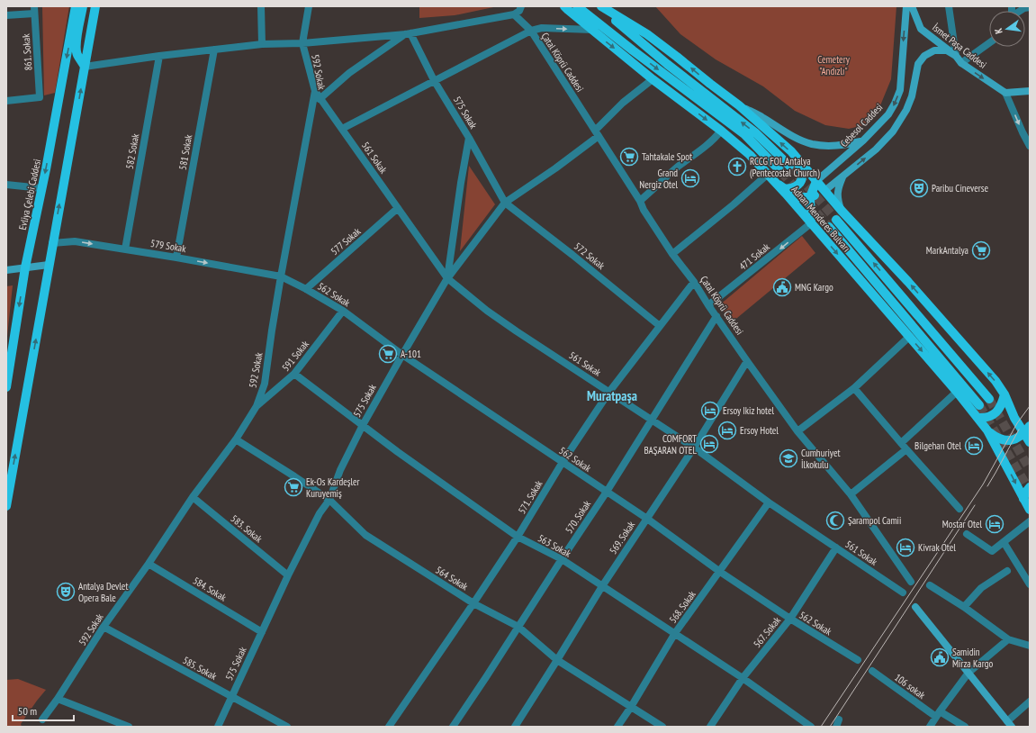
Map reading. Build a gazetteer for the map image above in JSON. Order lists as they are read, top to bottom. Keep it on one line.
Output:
{"streets":{"main road":["İsmet Paşa Caddesi","Cebesol Caddesi","Evliya Çelebi Caddesi","Adnan Menderes Bulvarı"],"street":["861. Sokak","Çatal Köprü Caddesi","592 Sokak","575 Sokak","582 Sokak","581 Sokak","561 Sokak","577 Sokak","579 Sokak","572 Sokak","471 Sokak","562 Sokak","591 Sokak","571. Sokak","570. Sokak","583. Sokak","569. Sokak","563 Sokak","564 Sokak","584. Sokak","568. Sokak","567. Sokak","585. Sokak","106 sokak"]},"crossings":[["Çatal Köprü Caddesi","471 Sokak"],["Çatal Köprü Caddesi","571. Sokak"],["Çatal Köprü Caddesi","570. Sokak"],["Çatal Köprü Caddesi","569. Sokak"],["592 Sokak","561 Sokak"],["592 Sokak","579 Sokak"],["592 Sokak","562 Sokak"],["592 Sokak","591 Sokak"],["592 Sokak","583. Sokak"],["592 Sokak","564 Sokak"],["592 Sokak","584. Sokak"],["592 Sokak","585. Sokak"],["575 Sokak","561 Sokak"],["575 Sokak","562 Sokak"],["575 Sokak","583. Sokak"],["575 Sokak","563 Sokak"],["575 Sokak","564 Sokak"],["575 Sokak","584. Sokak"],["575 Sokak","585. Sokak"],["Cebesol Caddesi","Adnan Menderes Bulvarı"],["582 Sokak","579 Sokak"],["581 Sokak","579 Sokak"],["561 Sokak","577 Sokak"],["561 Sokak","571. Sokak"],["561 Sokak","570. Sokak"],["561 Sokak","569. Sokak"],["561 Sokak","568. Sokak"],["561 Sokak","567. Sokak"],["Adnan Menderes Bulvarı","471 Sokak"],["577 Sokak","562 Sokak"],["579 Sokak","562 Sokak"],["572 Sokak","571. Sokak"],["562 Sokak","591 Sokak"],["562 Sokak","571. Sokak"],["562 Sokak","570. Sokak"],["562 Sokak","569. Sokak"],["562 Sokak","568. Sokak"],["562 Sokak","567. Sokak"],["591 Sokak","563 Sokak"],["571. Sokak","563 Sokak"],["571. Sokak","564 Sokak"],["570. Sokak","563 Sokak"],["570. Sokak","564 Sokak"],["569. Sokak","563 Sokak"],["569. Sokak","564 Sokak"],["563 Sokak","568. Sokak"],["563 Sokak","567. Sokak"],["564 Sokak","568. Sokak"]],"one_way":["İsmet Paşa Caddesi","Cebesol Caddesi","579 Sokak"],"districts":["Muratpaşa"],"parks":["Cemetery \"Andızlı\""],"places":{"supermarket":["Tahtakale Spot","MarkAntalya","A-101","Ek-Os Kardeşler Kuruyemiş"],"church":["RCCG FOL Antalya (Pentecostal Church)"],"hotel":["Grand Nergiz Otel","Ersoy Ikiz hotel","Ersoy Hotel","COMFORT BAŞARAN OTEL","Bilgehan Otel","Mostar Otel","Kivrak Otel"],"theatre":["Paribu Cineverse","Antalya Devlet Opera Bale"],"public building":["MNG Kargo","Samidin Mirza Kargo"],"school or university":["Cumhuriyet İlkokulu"],"mosque":["Şarampol Camii"]},"scale_bar":"50 m","north":"left"}
